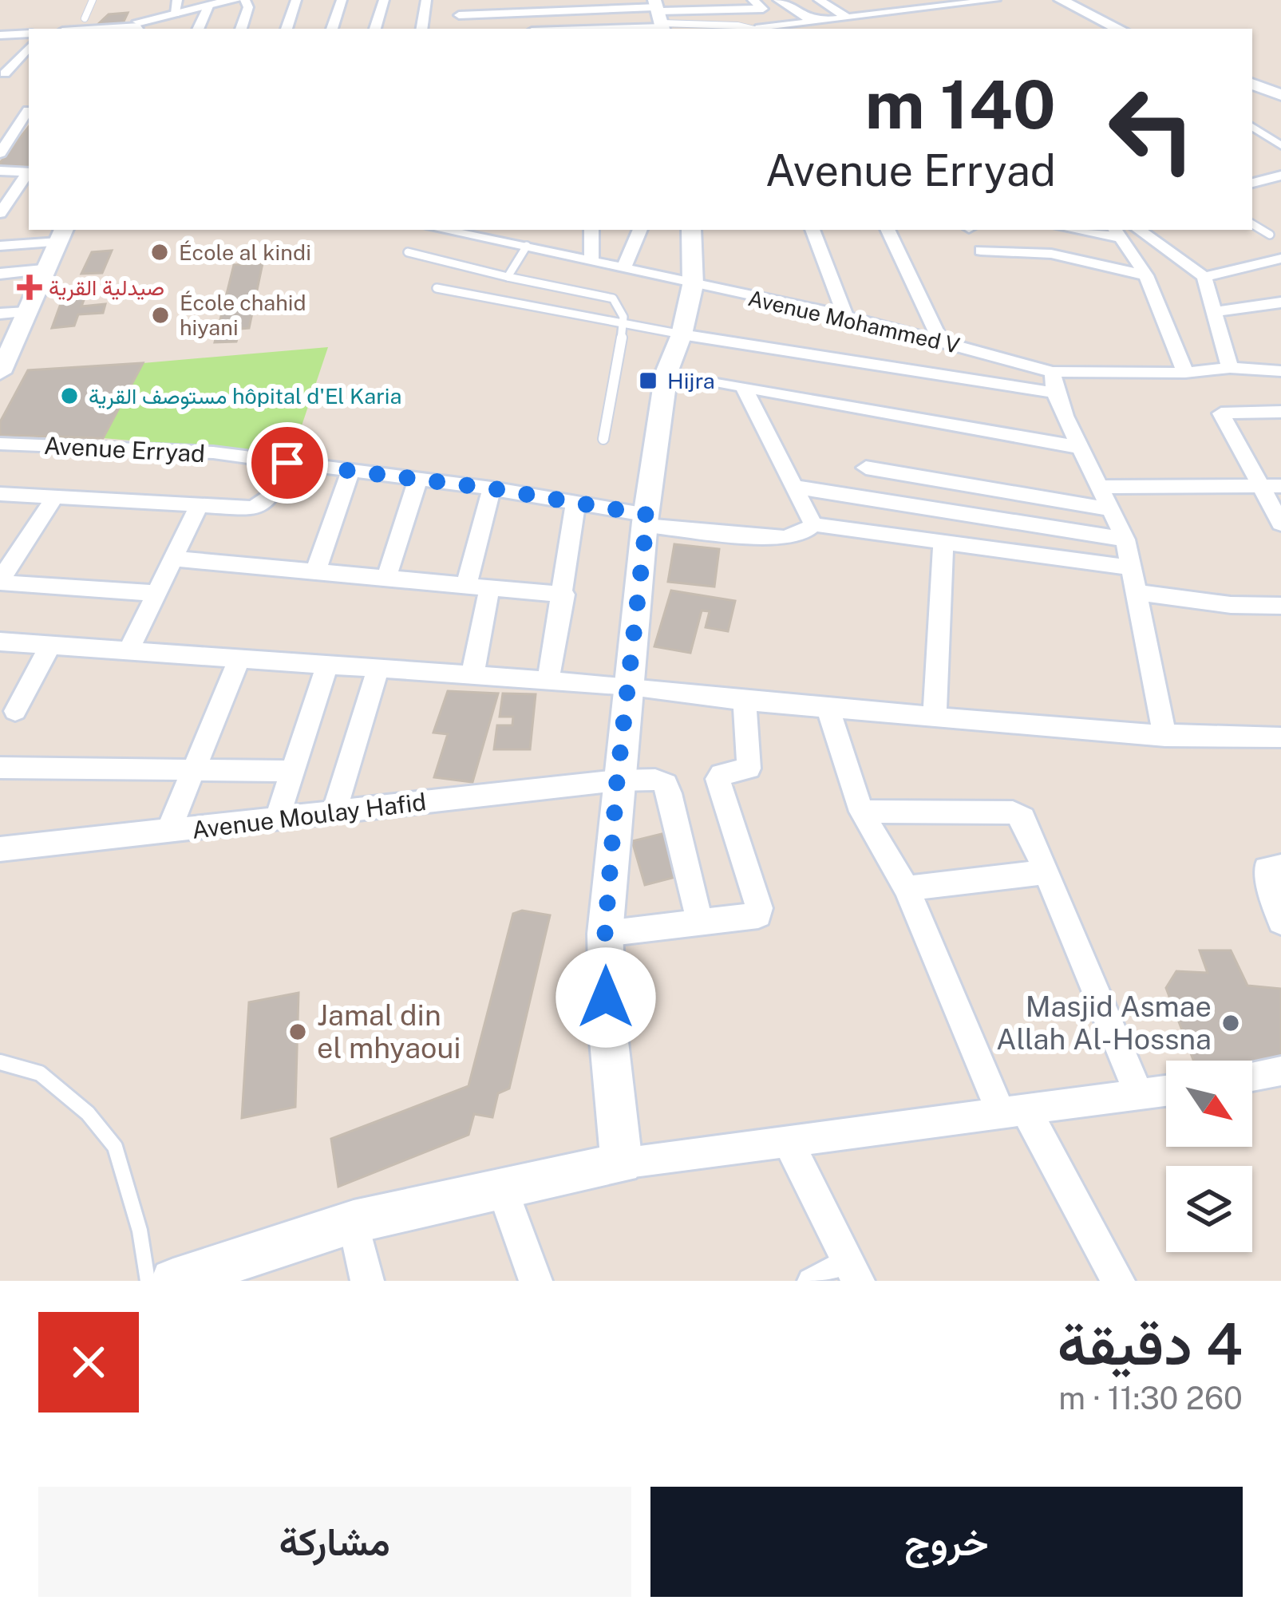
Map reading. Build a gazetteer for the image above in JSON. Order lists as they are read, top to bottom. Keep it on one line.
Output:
{"streets":{"street":["Avenue Mohammed V","Avenue Erryad","Avenue Moulay Hafid"]},"places":{"other":["École al kindi","École chahid hiyani","مستوصف القرية hôpital d'El Karia","Masjid Asmae Allah Al-Hossna","Jamal din el mhyaoui"],"health":["صيدلية القرية"],"transit":["Hijra"]},"north":"bottom right","page":{"turn":["140 m","Avenue Erryad"],"heading":["4 دقيقة","260 m · 11:30"],"buttons":["خروج","مشاركة"]}}
